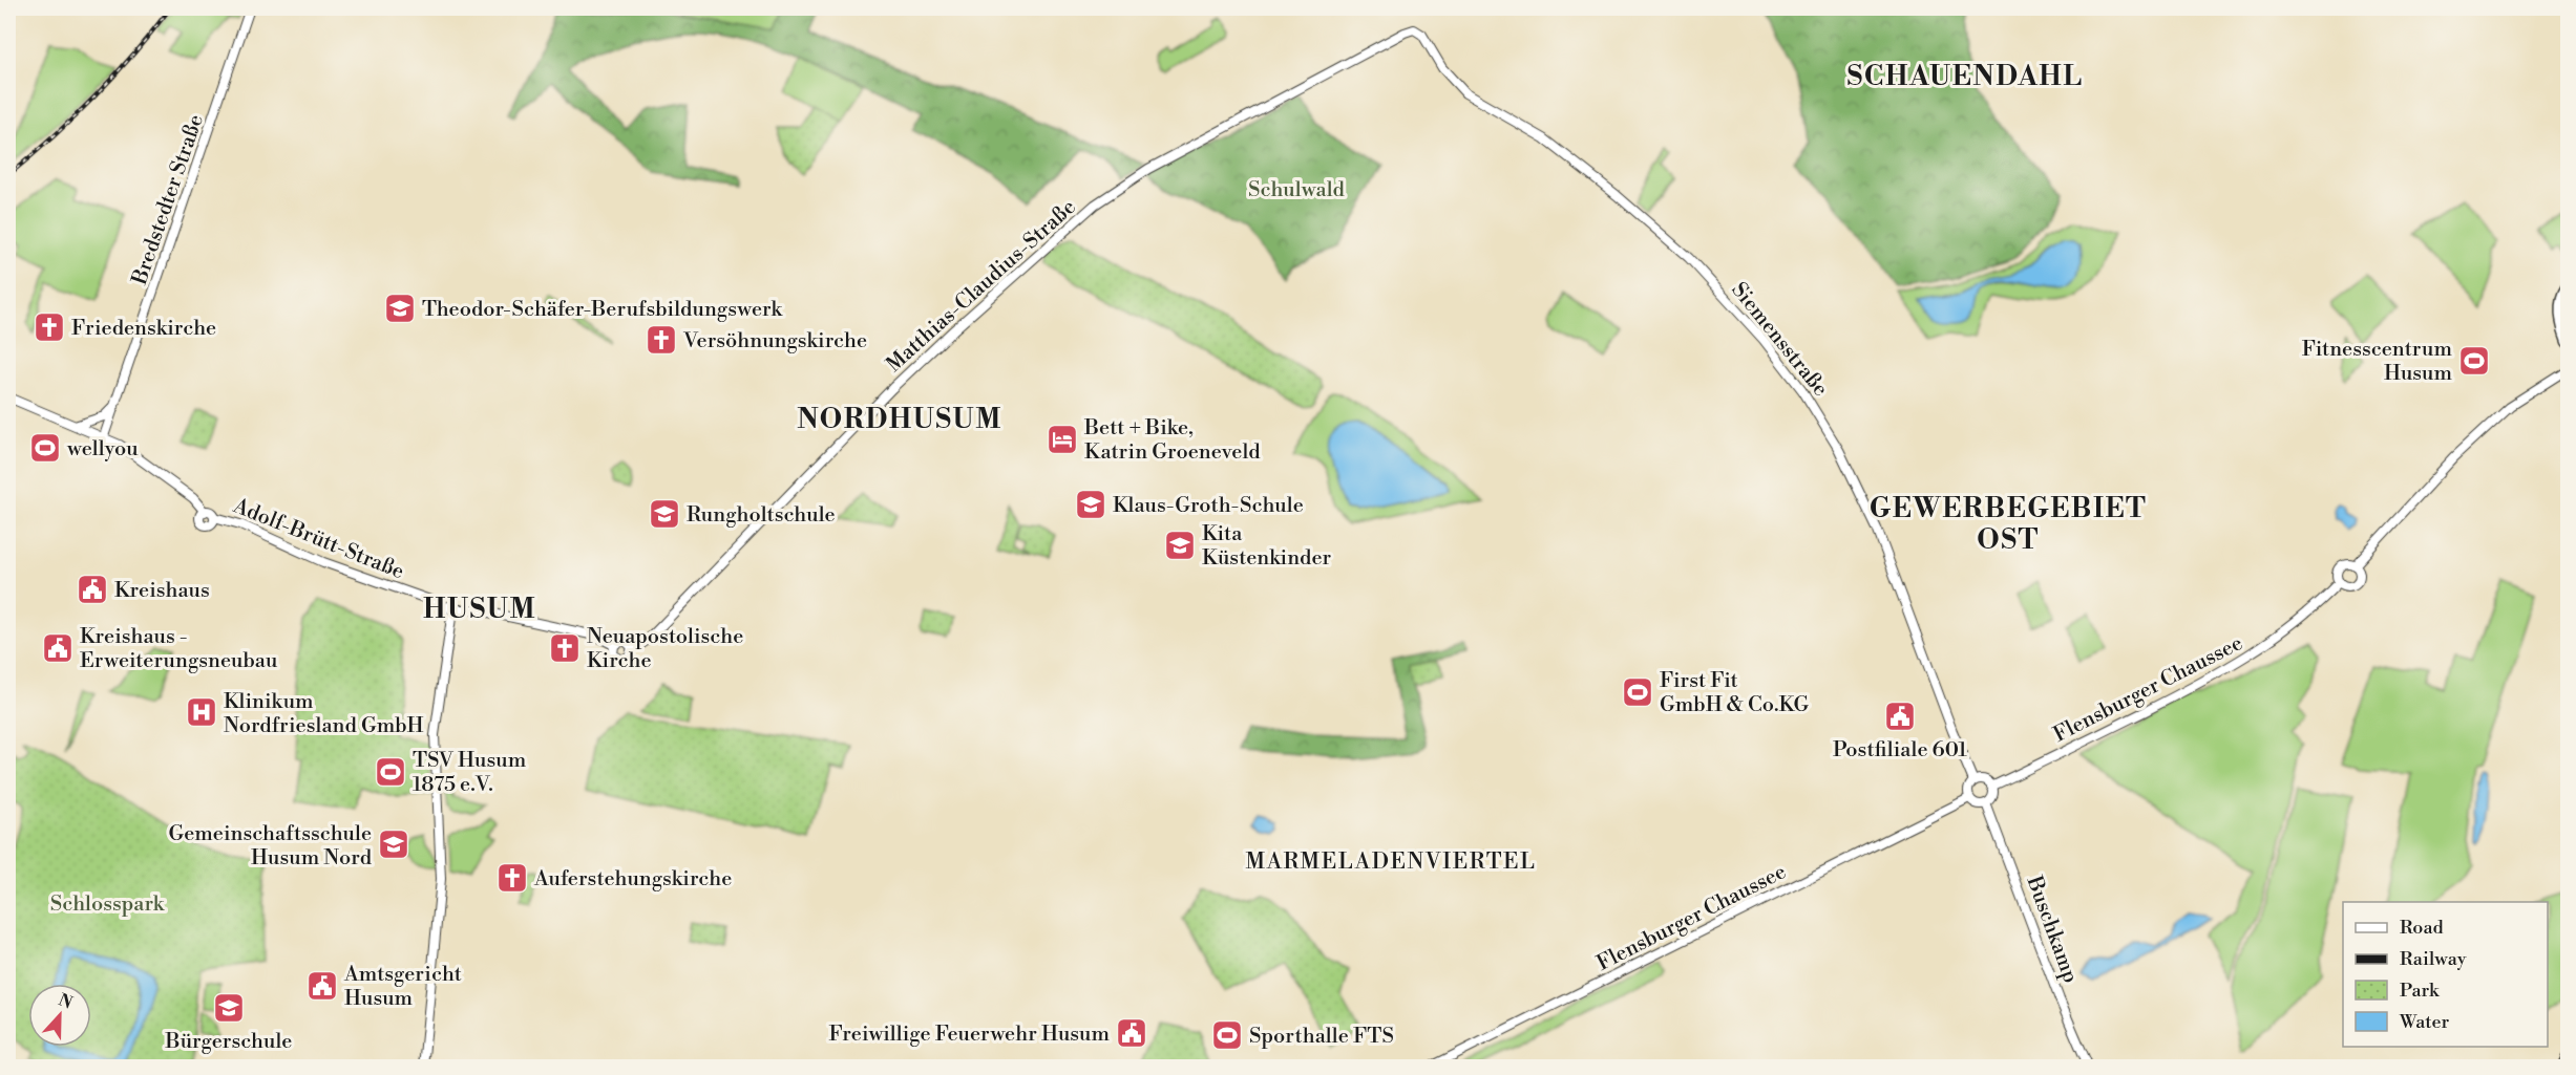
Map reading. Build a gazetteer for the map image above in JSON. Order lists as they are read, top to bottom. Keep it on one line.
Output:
{"streets":{"main road":["Bredstedter Straße","Adolf-Brütt-Straße","Flensburger Chaussee"],"street":["Matthias-Claudius-Straße","Siemensstraße","Buschkamp"]},"crossings":[["Bredstedter Straße","Adolf-Brütt-Straße"],["Matthias-Claudius-Straße","Siemensstraße"],["Siemensstraße","Flensburger Chaussee"],["Siemensstraße","Buschkamp"],["Flensburger Chaussee","Buschkamp"]],"districts":["SCHAUENDAHL","NORDHUSUM","GEWERBEGEBIET OST","HUSUM","MARMELADENVIERTEL"],"parks":["Schulwald","Schlosspark"],"places":{"school or university":["Theodor-Schäfer-Berufsbildungswerk","Klaus-Groth-Schule","Rungholtschule","Kita Küstenkinder","Gemeinschaftsschule Husum Nord","Bürgerschule"],"church":["Friedenskirche","Versöhnungskirche","Neuapostolische Kirche","Auferstehungskirche"],"sports":["Fitnesscentrum Husum","wellyou","First Fit GmbH & Co.KG","TSV Husum 1875 e.V.","Sporthalle FTS"],"hotel":["Bett + Bike, Katrin Groeneveld"],"public building":["Kreishaus","Kreishaus - Erweiterungsneubau","Postfiliale 601","Amtsgericht Husum","Freiwillige Feuerwehr Husum"],"hospital":["Klinikum Nordfriesland GmbH"]},"legend":["Road","Railway","Park","Water"],"north":"top"}
